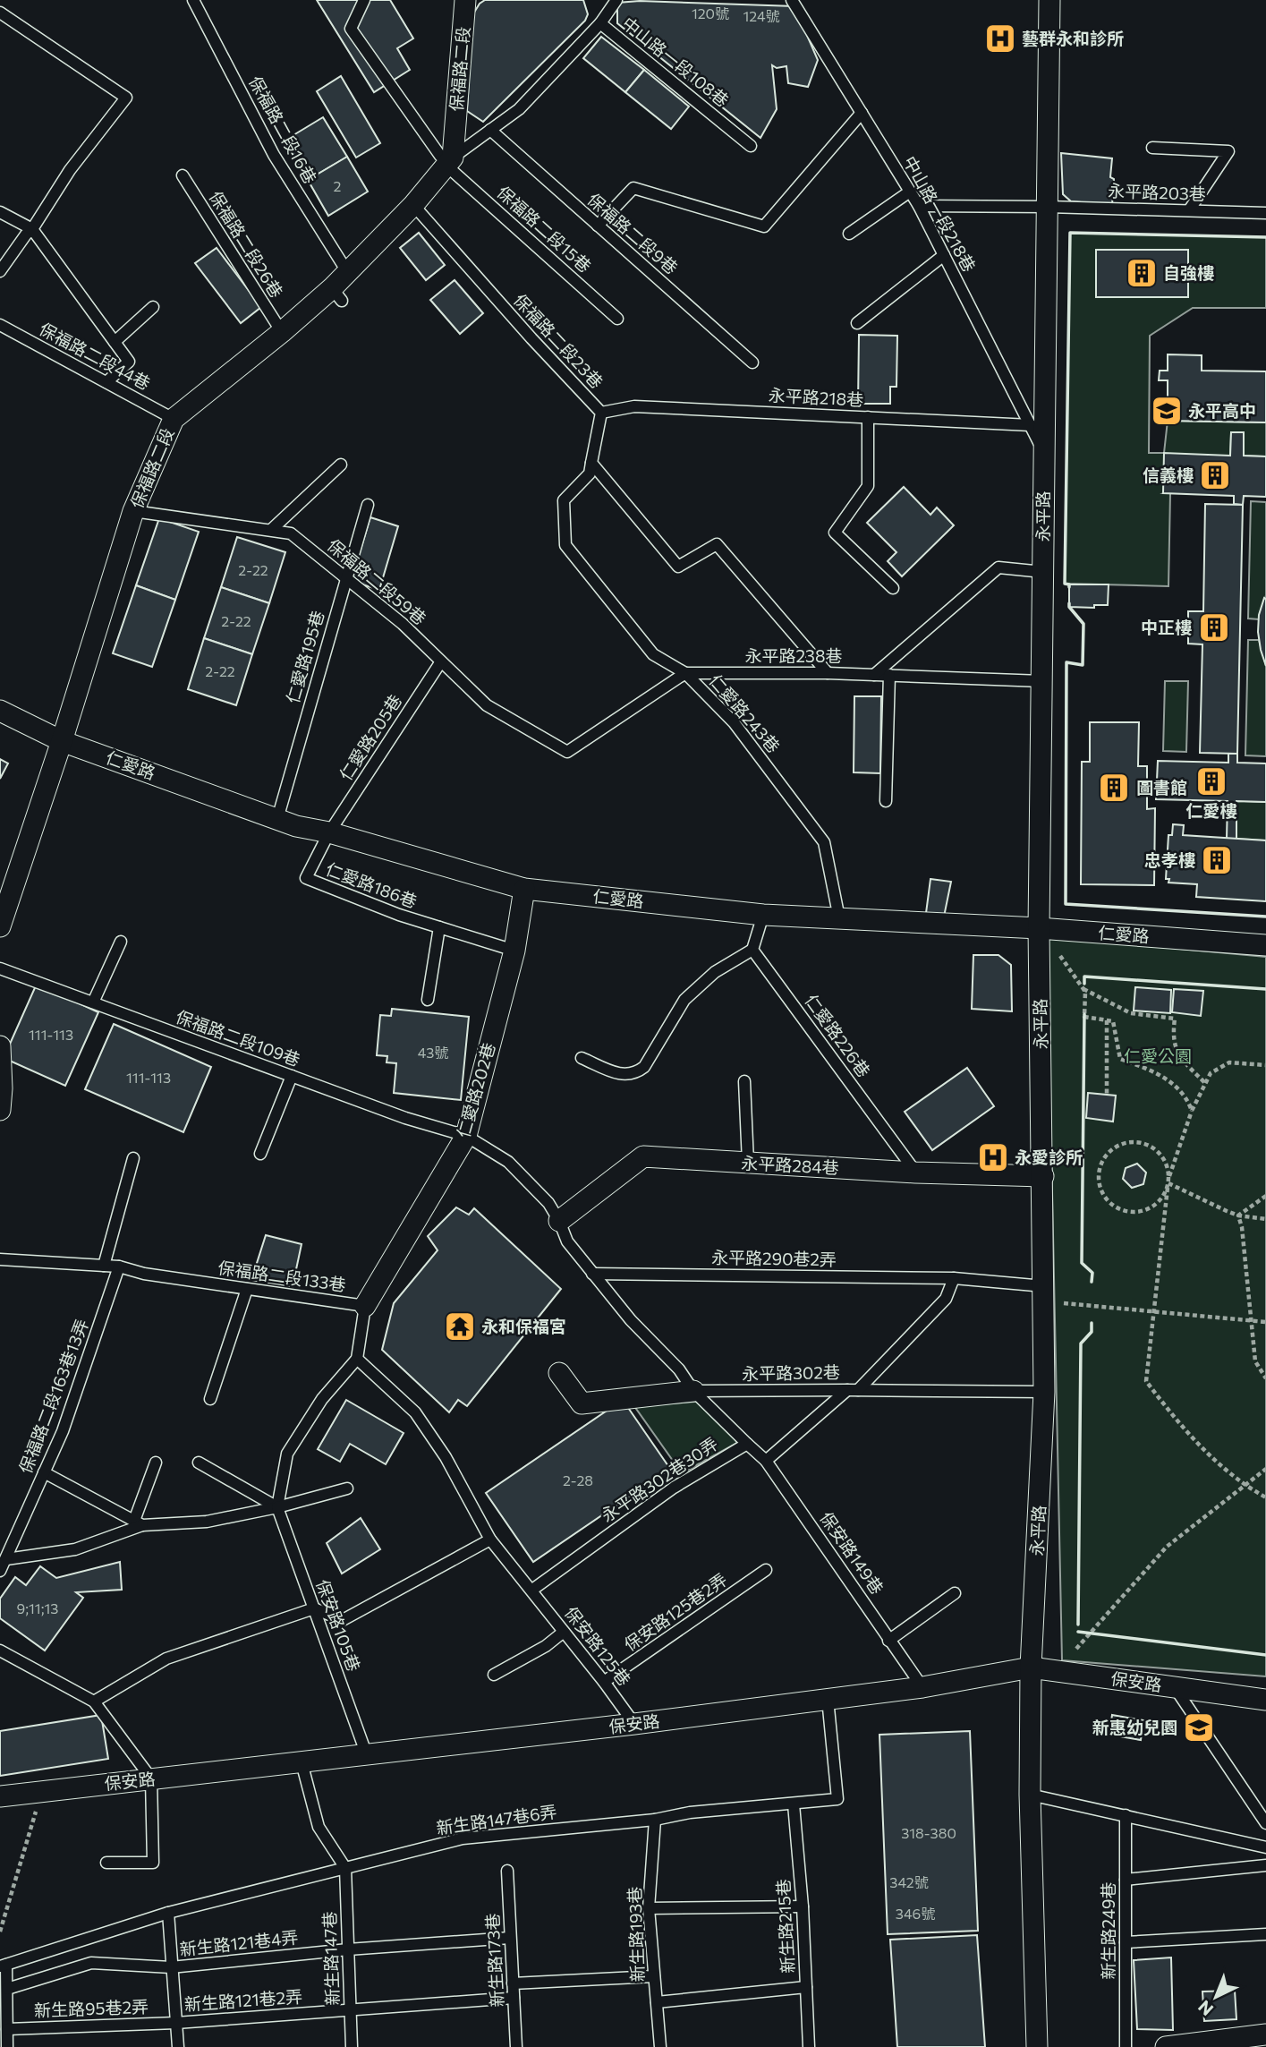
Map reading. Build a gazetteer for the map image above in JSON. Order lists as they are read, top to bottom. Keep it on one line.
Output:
{"streets":{"street":["保福路二段","永平路","仁愛路","仁愛路202巷","永平路284巷","保安路"],"lane":["中山路一段108巷","保福路二段16巷","永平路203巷","中山路一段218巷","保福路二段15巷","保福路二段9巷","保福路二段26巷","保福路二段23巷","保福路二段44巷","永平路218巷","保福路二段59巷","永平路238巷","仁愛路195巷","仁愛路243巷","仁愛路205巷","仁愛路186巷","仁愛路226巷","保福路二段109巷","永平路290巷2弄","保福路二段133巷","永平路302巷","保福路二段163巷13弄","永平路302巷30弄","保安路149巷","保安路125巷2弄","保安路105巷","保安路125巷","新生路147巷6弄","新生路215巷","新生路249巷","新生路193巷","新生路121巷4弄","新生路147巷","新生路173巷","新生路121巷2弄","新生路95巷2弄"]},"crossings":[["保福路二段","保福路二段16巷"],["保福路二段","保福路二段15巷"],["保福路二段","保福路二段26巷"],["保福路二段","保福路二段23巷"],["保福路二段","保福路二段44巷"],["保福路二段","保福路二段59巷"],["保福路二段","仁愛路"],["永平路203巷","中山路一段218巷"],["永平路203巷","永平路"],["中山路一段218巷","永平路218巷"],["中山路一段218巷","永平路"],["保福路二段23巷","永平路218巷"],["保福路二段23巷","仁愛路243巷"],["永平路","永平路238巷"],["永平路","仁愛路"],["永平路","永平路284巷"],["永平路","永平路290巷2弄"],["永平路","永平路302巷"],["永平路","保安路"],["保福路二段59巷","永平路238巷"],["保福路二段59巷","仁愛路195巷"],["保福路二段59巷","仁愛路243巷"],["保福路二段59巷","仁愛路205巷"],["永平路238巷","仁愛路243巷"],["仁愛路195巷","仁愛路"],["仁愛路243巷","仁愛路"],["仁愛路205巷","仁愛路"],["仁愛路205巷","仁愛路186巷"],["仁愛路","仁愛路186巷"],["仁愛路","仁愛路202巷"],["仁愛路226巷","永平路284巷"],["保福路二段109巷","仁愛路202巷"],["仁愛路202巷","保福路二段133巷"],["保福路二段133巷","保福路二段163巷13弄"],["永平路302巷","永平路302巷30弄"],["永平路302巷30弄","保安路149巷"],["永平路302巷30弄","保安路125巷"],["保安路149巷","保安路"],["保安路125巷2弄","保安路125巷"],["保安路105巷","保安路"],["保安路125巷","保安路"],["保安路","新生路147巷6弄"],["新生路147巷6弄","新生路215巷"],["新生路147巷6弄","新生路193巷"],["新生路147巷6弄","新生路147巷"],["新生路121巷4弄","新生路147巷"],["新生路121巷4弄","新生路173巷"],["新生路147巷","新生路121巷2弄"],["新生路173巷","新生路121巷2弄"],["新生路121巷2弄","新生路95巷2弄"]],"parks":["仁愛公園"],"places":{"hospital":["藝群永和診所","永愛診所"],"building":["自強樓","信義樓","中正樓","仁愛樓","圖書館","忠孝樓"],"school or university":["永平高中","新惠幼兒園"],"temple":["永和保福宮"]},"house_numbers":["120號","124號","2","2-22","2-22","2-22","111-113","43號","111-113","2-28","9;11;13","318-380","342號","346號"],"north":"bottom left"}
